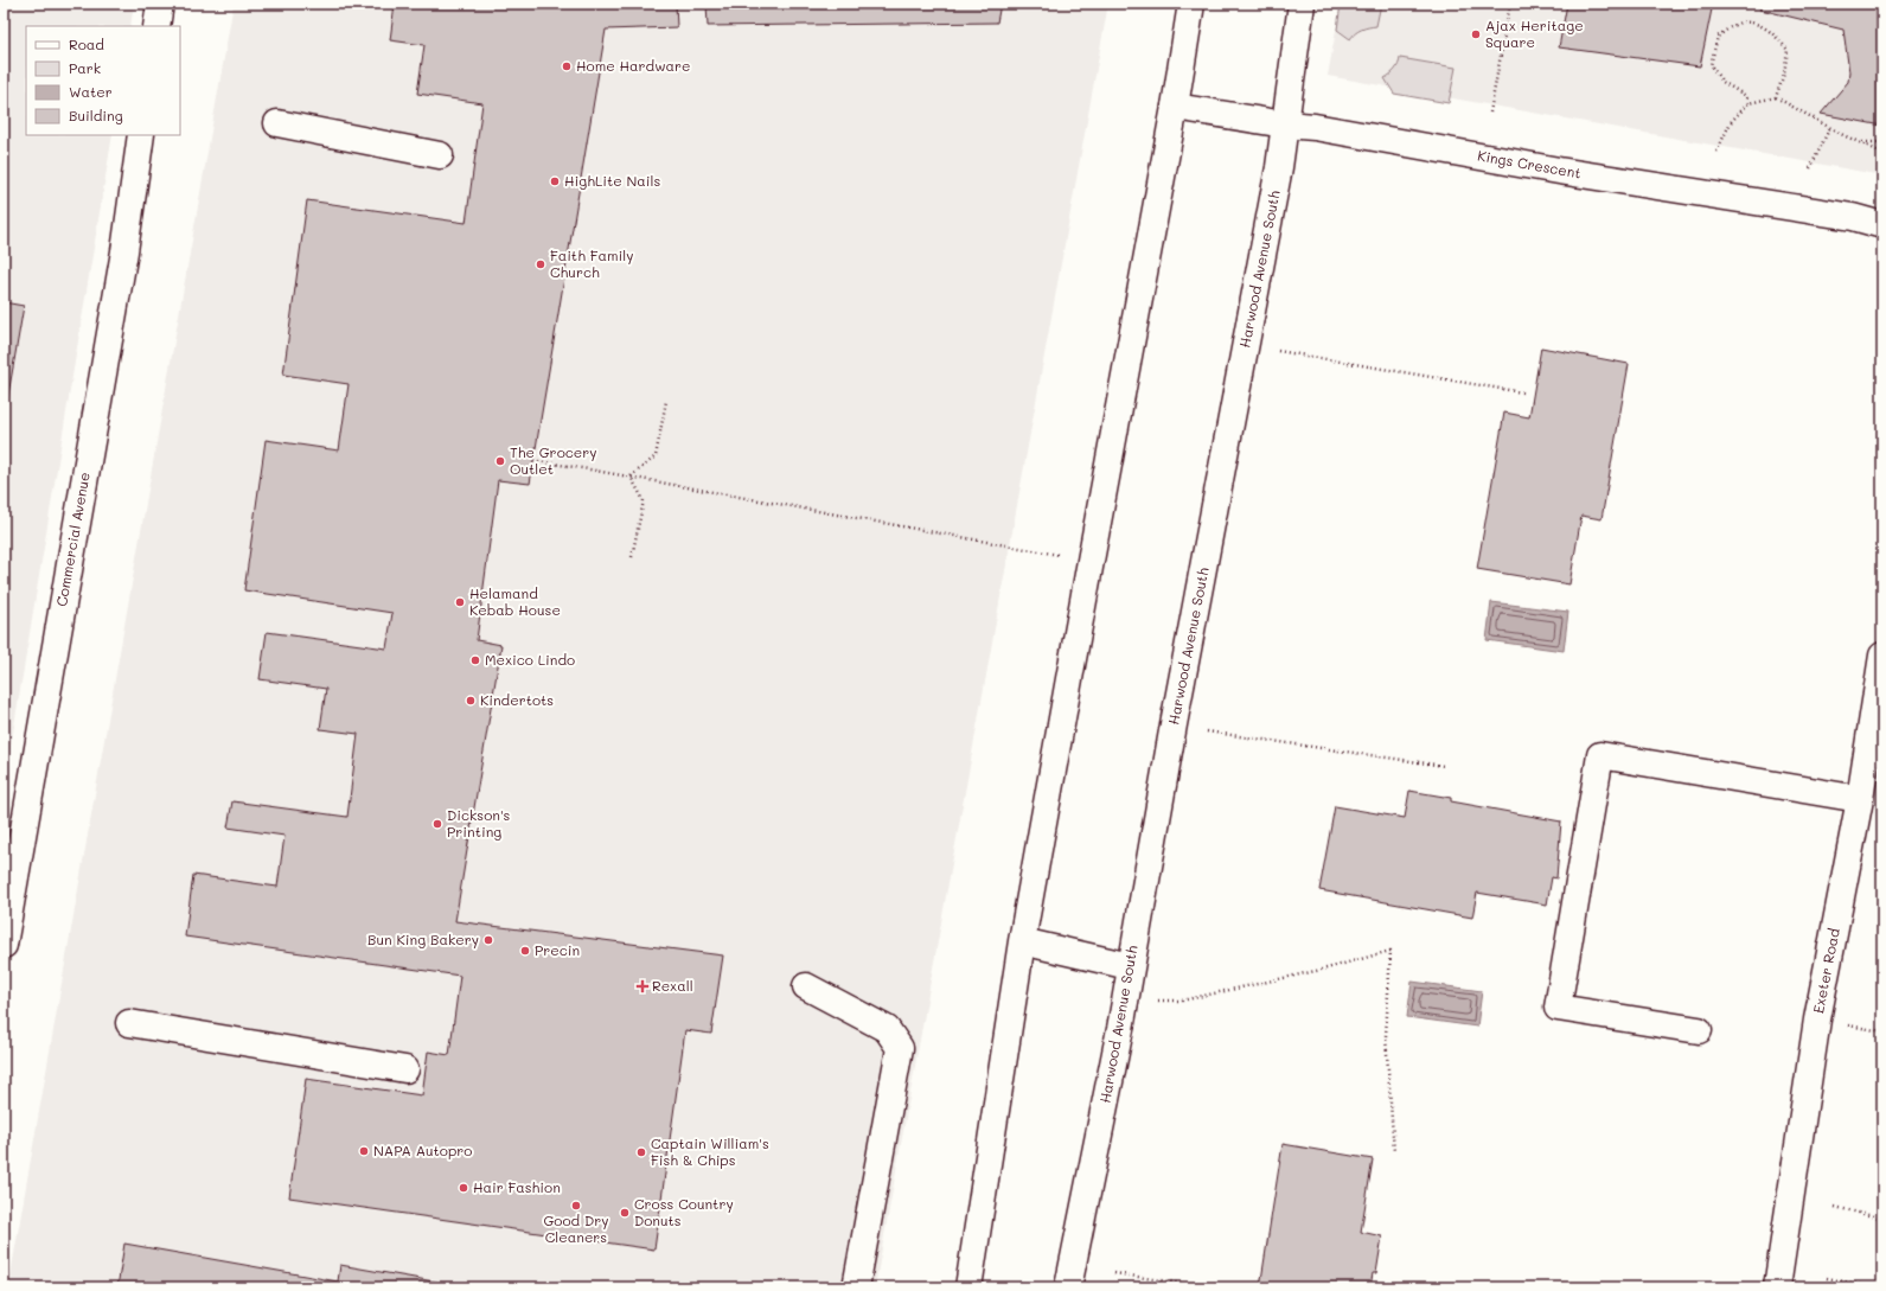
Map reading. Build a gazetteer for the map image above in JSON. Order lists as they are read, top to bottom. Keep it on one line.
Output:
{"streets":{"main road":["Kings Crescent","Harwood Avenue South","Commercial Avenue","Exeter Road"]},"crossings":[["Kings Crescent","Harwood Avenue South"]],"places":{"other":["Ajax Heritage Square","Home Hardware","HighLite Nails","Faith Family Church","The Grocery Outlet","Helamand Kebab House","Mexico Lindo","Kindertots","Dickson's Printing","Bun King Bakery","Precin","NAPA Autopro","Captain William's Fish & Chips","Hair Fashion","Good Dry Cleaners","Cross Country Donuts"],"health":["Rexall"]},"legend":["Road","Park","Water","Building"]}
